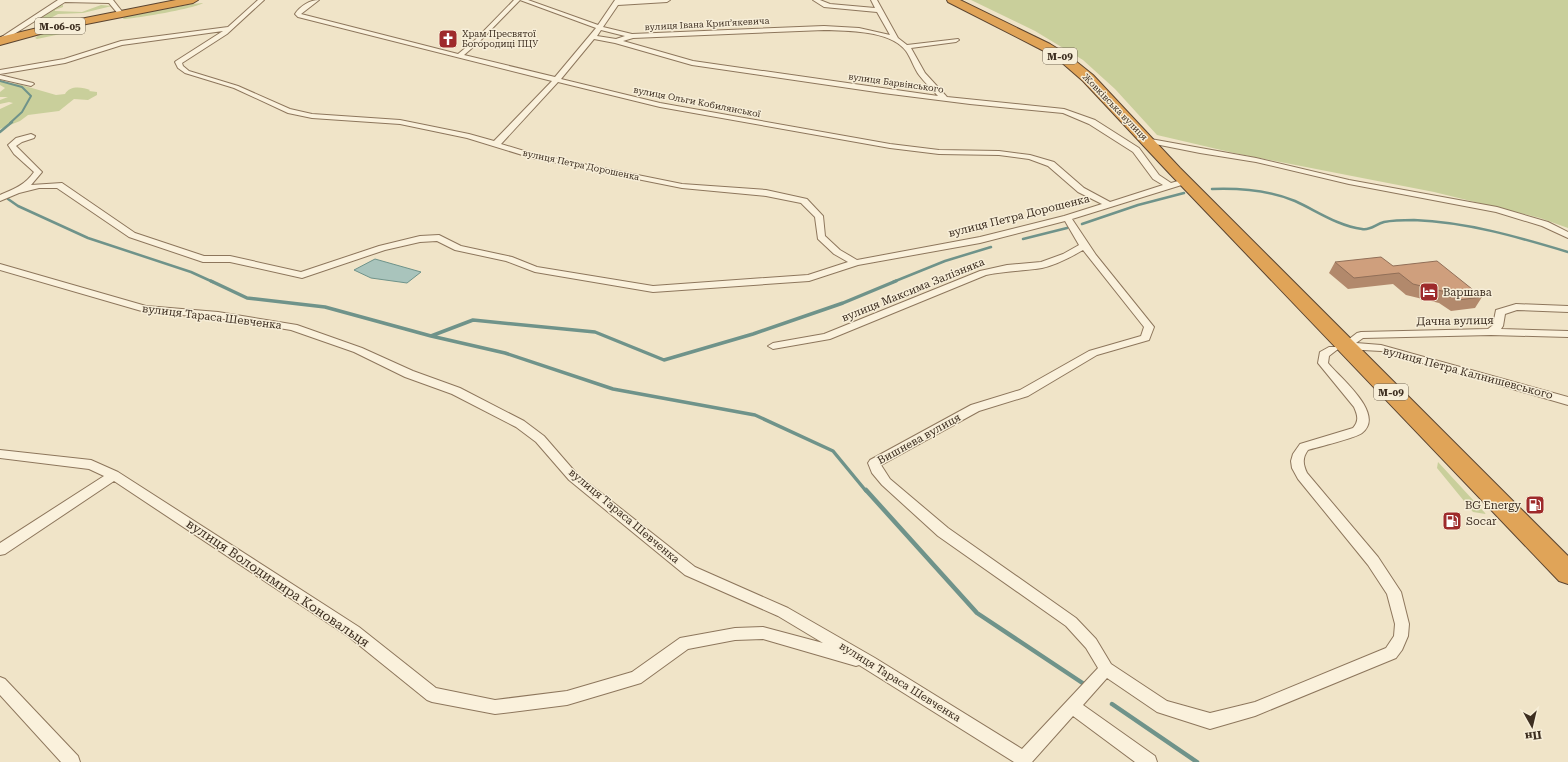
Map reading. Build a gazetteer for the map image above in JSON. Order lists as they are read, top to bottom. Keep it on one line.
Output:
{"streets":{"highway":["М-06-05","М-09","Жовківська вулиця"],"street":["вулиця Івана Крипʼякевича","вулиця Барвінського","вулиця Ольги Кобилянської","вулиця Петра Дорошенка","вулиця Максима Залізняка","вулиця Тараса Шевченка","Дачна вулиця","вулиця Петра Калнишевського","Вишнева вулиця","вулиця Володимира Коновальця"]},"crossings":[["вулиця Івана Крипʼякевича","вулиця Барвінського"],["М-09","вулиця Барвінського"],["М-09","Жовківська вулиця"],["М-09","вулиця Петра Дорошенка"],["М-09","Дачна вулиця"],["М-09","вулиця Петра Калнишевського"],["вулиця Барвінського","Жовківська вулиця"],["вулиця Барвінського","вулиця Петра Дорошенка"],["вулиця Ольги Кобилянської","вулиця Петра Дорошенка"],["Жовківська вулиця","вулиця Петра Дорошенка"],["вулиця Максима Залізняка","Вишнева вулиця"],["вулиця Тараса Шевченка","вулиця Володимира Коновальця"],["Дачна вулиця","вулиця Петра Калнишевського"]],"places":{"church":["Храм Пресвятої Богородиці ПЦУ"],"hotel":["Варшава"],"fuel station":["BG Energy","Socar"]},"north":"bottom"}
